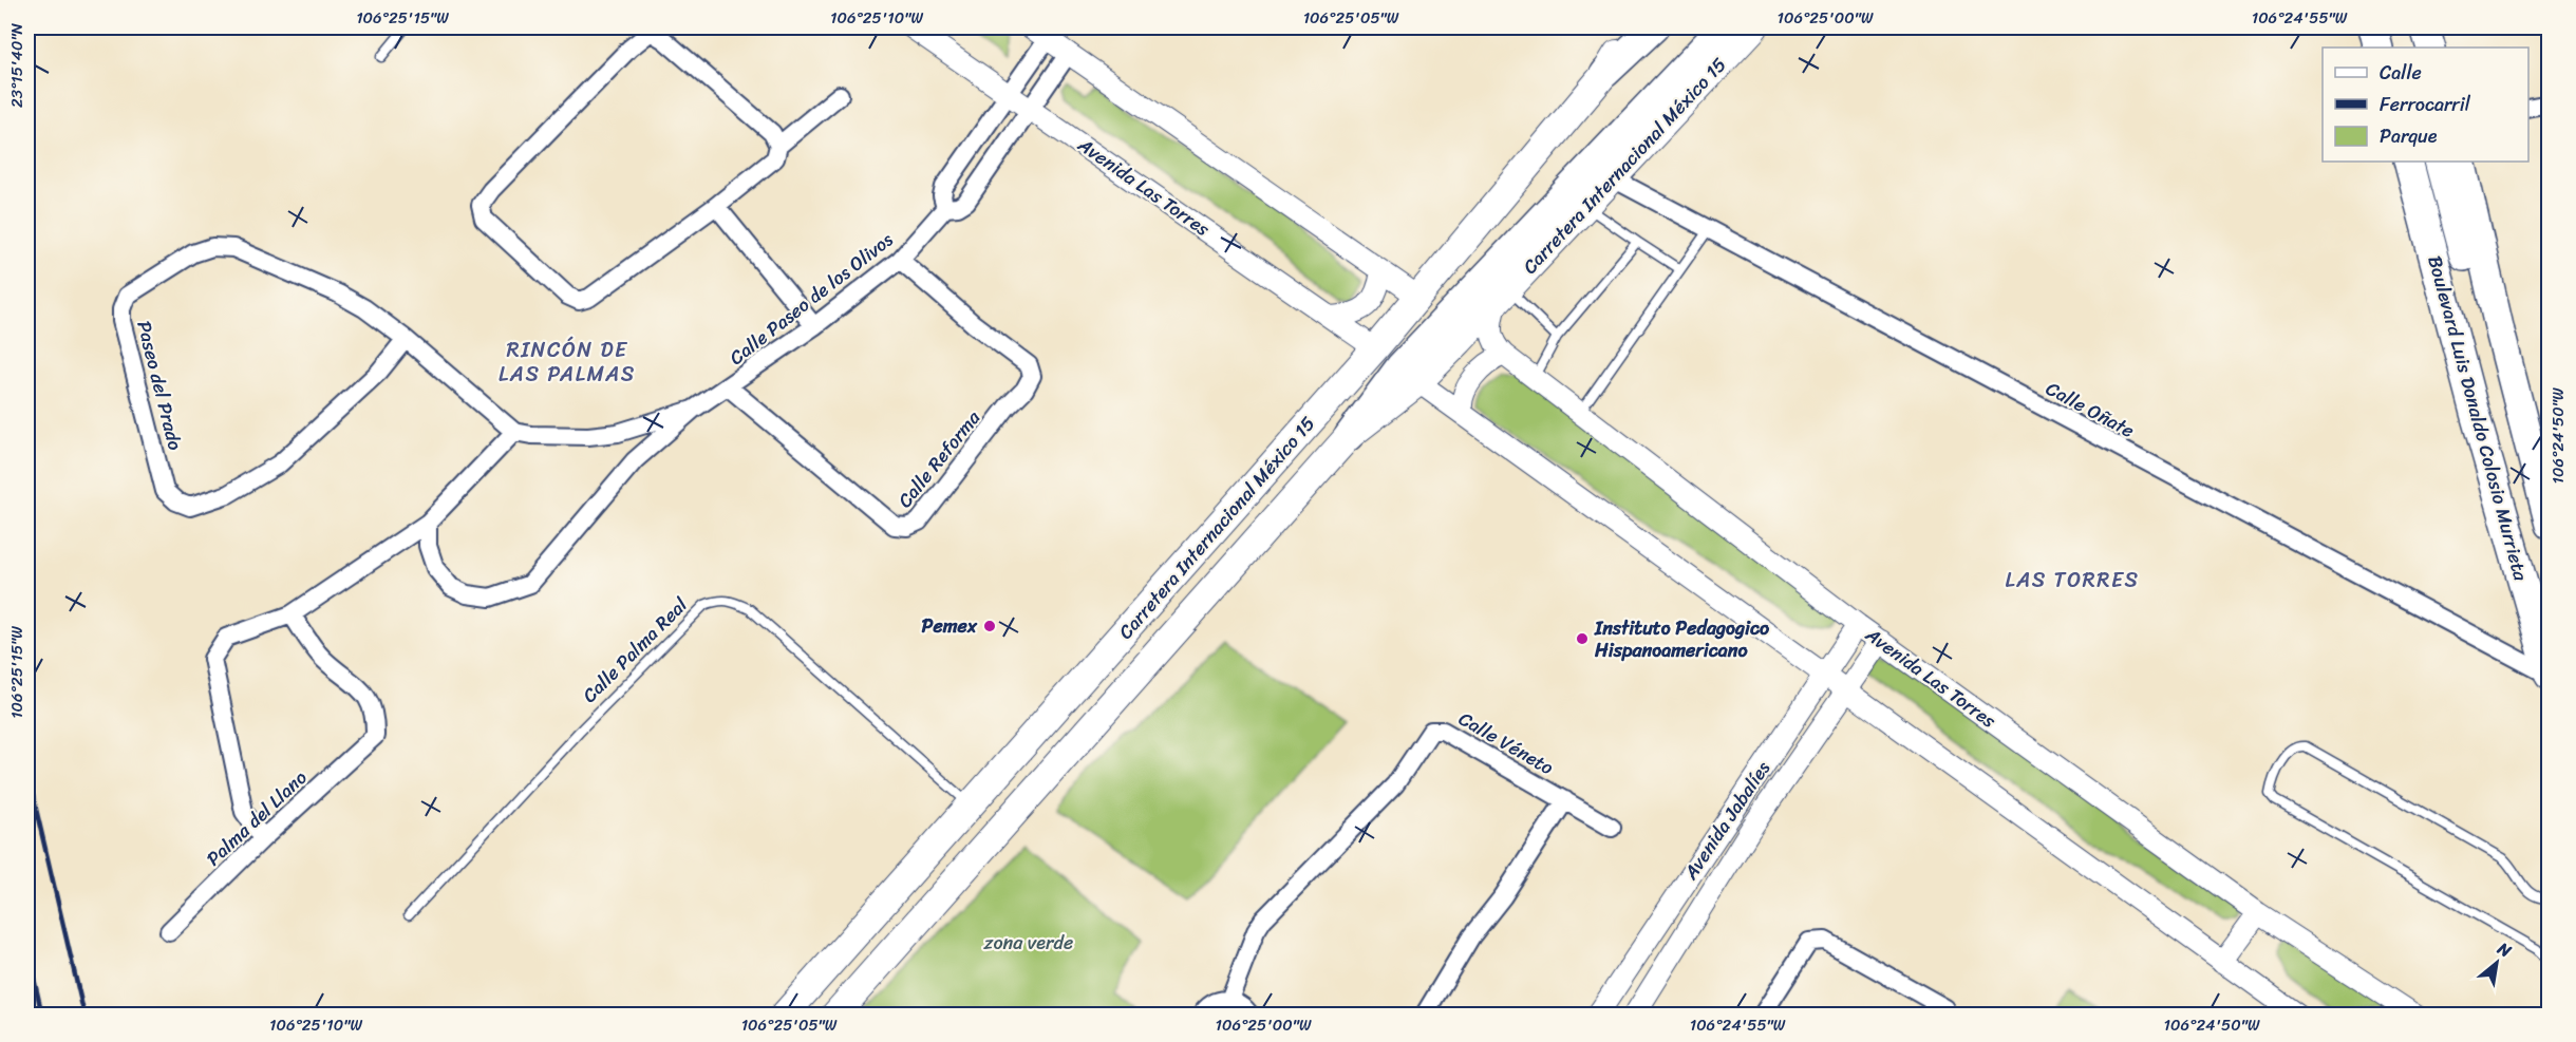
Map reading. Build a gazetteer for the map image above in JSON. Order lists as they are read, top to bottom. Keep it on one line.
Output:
{"streets":{"highway":["Boulevard Luis Donaldo Colosio Murrieta"],"main road":["Carretera Internacional México 15"],"street":["Avenida Las Torres","Calle Paseo de los Olivos","Paseo del Prado","Calle Oñate","Calle Reforma","Calle Véneto","Palma del Llano","Avenida Jabalíes"],"lane":["Calle Palma Real"]},"crossings":[["Carretera Internacional México 15","Avenida Las Torres"],["Carretera Internacional México 15","Calle Oñate"],["Carretera Internacional México 15","Calle Palma Real"],["Avenida Las Torres","Calle Paseo de los Olivos"],["Avenida Las Torres","Avenida Jabalíes"],["Calle Paseo de los Olivos","Calle Reforma"],["Calle Oñate","Boulevard Luis Donaldo Colosio Murrieta"]],"districts":["RINCÓN DE LAS PALMAS","LAS TORRES"],"parks":["zona verde"],"places":["Pemex","Instituto Pedagogico Hispanoamericano"],"legend":["Calle","Ferrocarril","Parque"],"north":"top right","coordinates":["106°25'15\"W","106°25'10\"W","106°25'05\"W","106°25'00\"W","106°24'55\"W","23°15'40\"N","106°24'50\"W"]}
